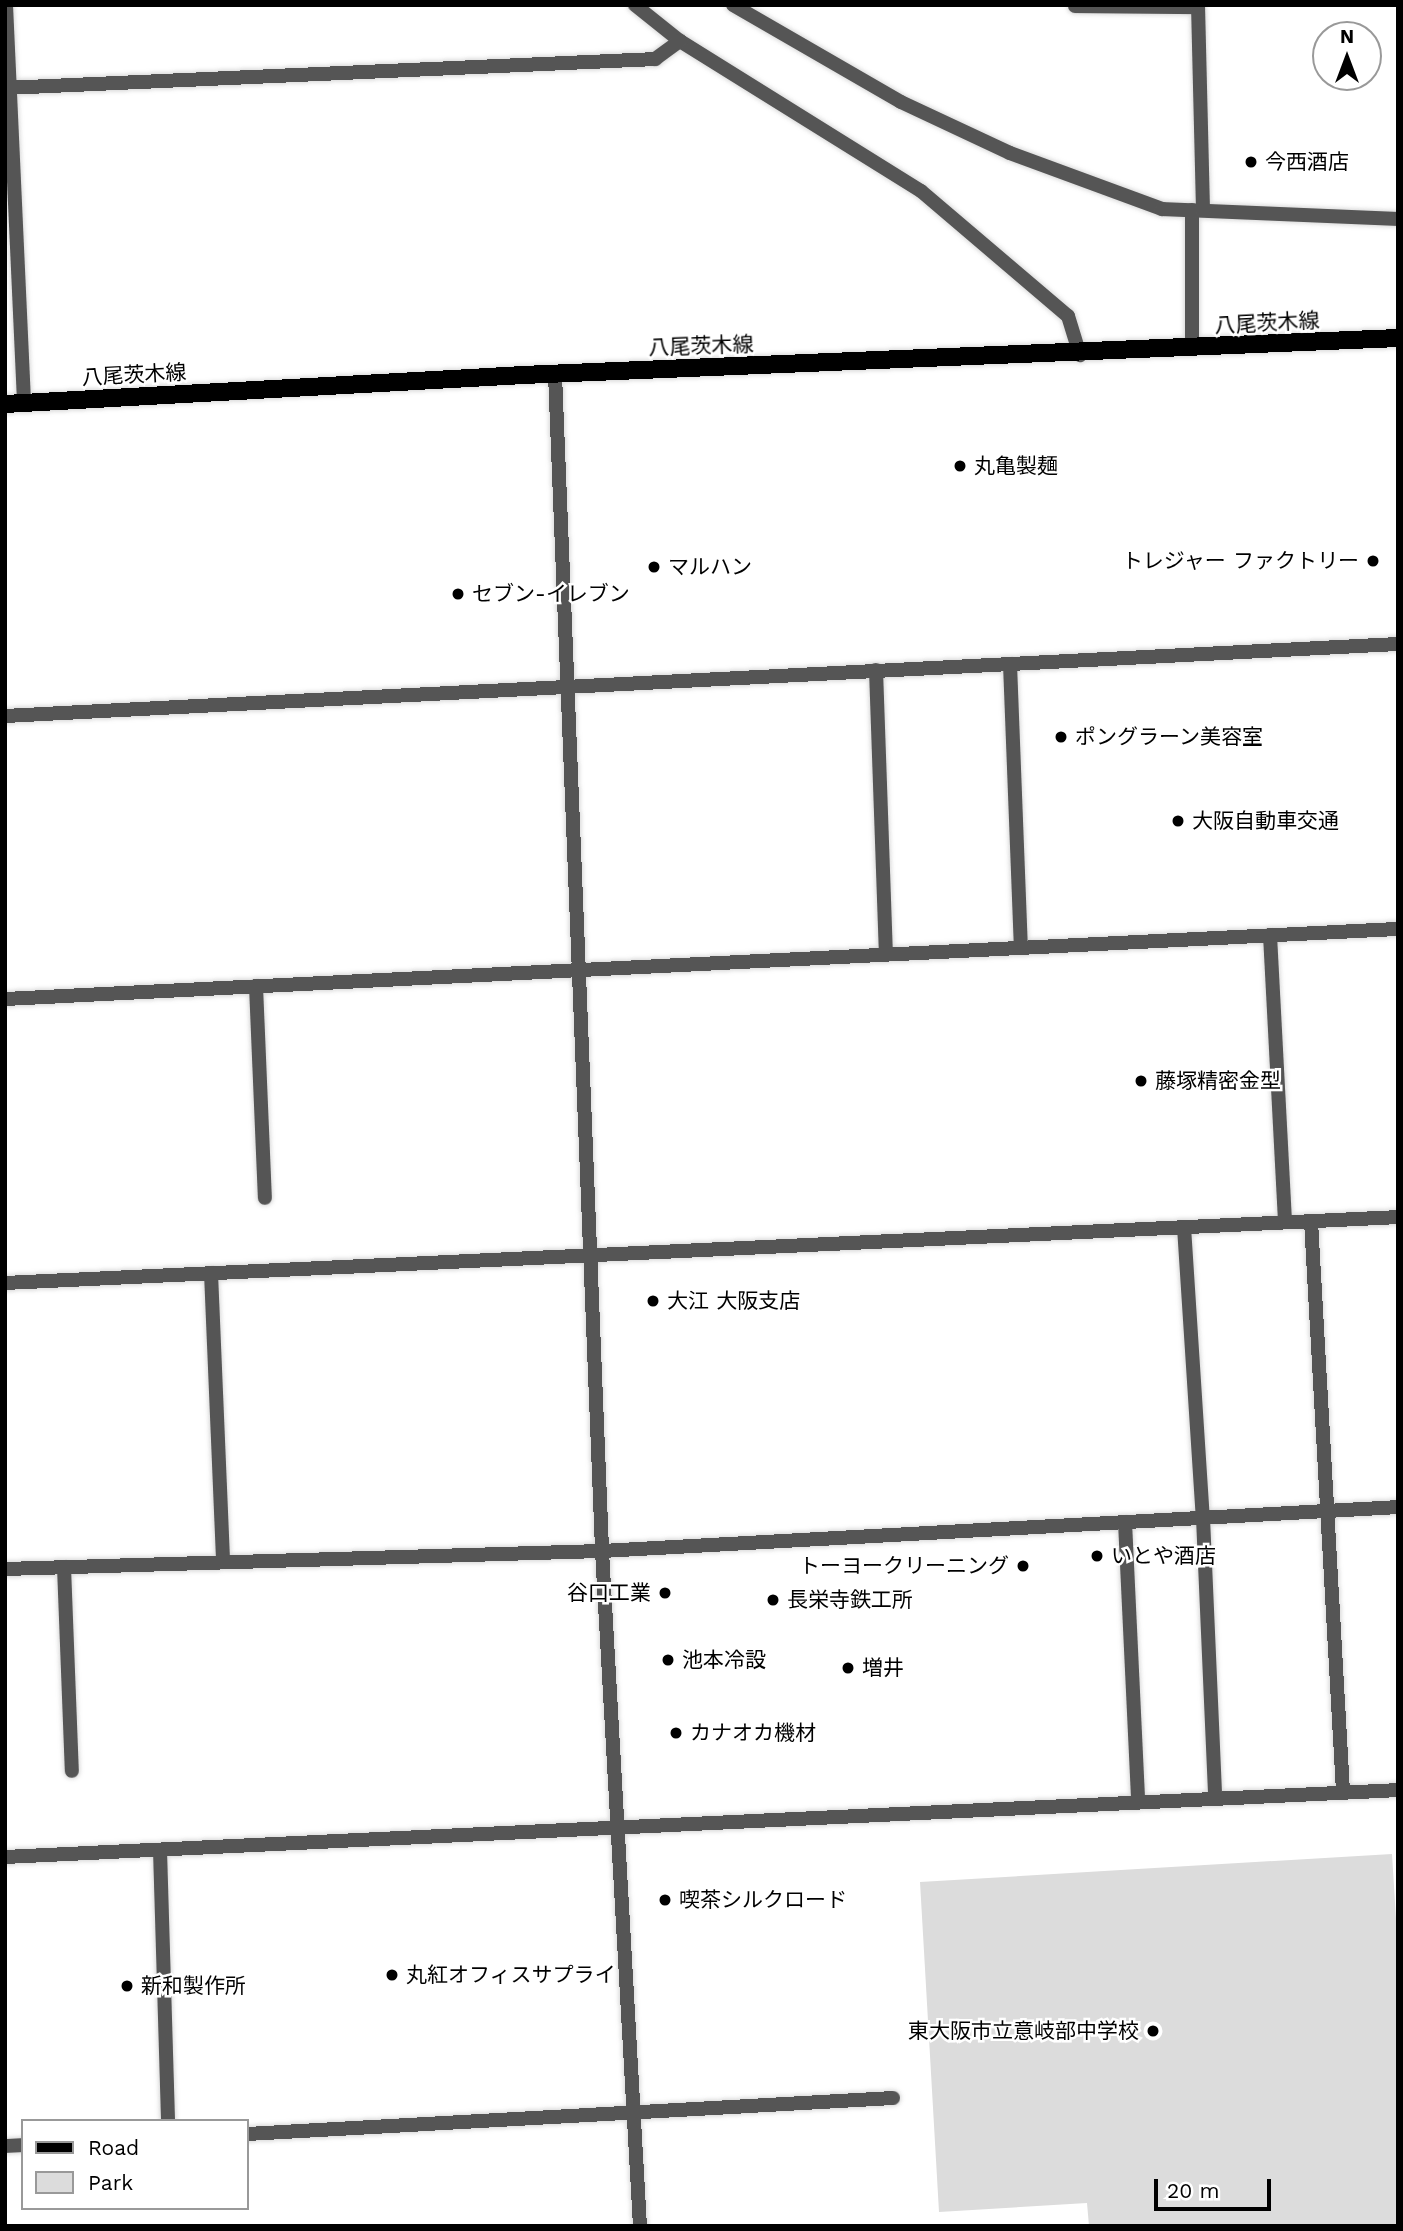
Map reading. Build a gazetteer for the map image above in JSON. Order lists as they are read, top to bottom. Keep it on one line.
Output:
{"streets":{"main road":["八尾茨木線"]},"places":["今西酒店","丸亀製麺","トレジャー ファクトリー","マルハン","セブン-イレブン","ポングラーン美容室","大阪自動車交通","藤塚精密金型","大江 大阪支店","いとや酒店","トーヨークリーニング","谷口工業","長栄寺鉄工所","池本冷設","増井","カナオカ機材","喫茶シルクロード","丸紅オフィスサプライ","新和製作所","東大阪市立意岐部中学校"],"legend":["Road","Park"],"scale_bar":"20 m","north":"top"}
